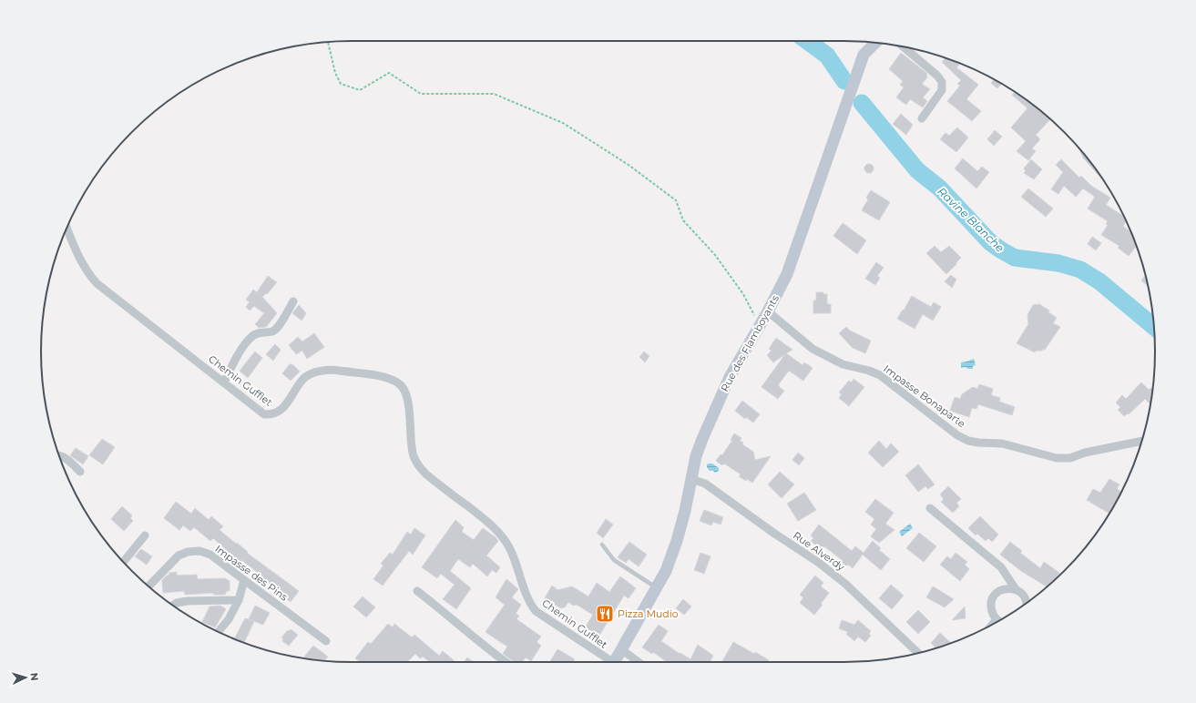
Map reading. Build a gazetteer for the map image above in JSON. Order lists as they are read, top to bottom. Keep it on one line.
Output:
{"streets":{"main road":["Rue des Flamboyants"],"street":["Chemin Gufflet","Impasse Bonaparte","Rue Alverdy","Impasse des Pins"]},"crossings":[["Rue des Flamboyants","Impasse Bonaparte"],["Rue des Flamboyants","Rue Alverdy"]],"water":["Ravine Blanche"],"places":{"restaurant":["Pizza Mudio"]},"north":"right"}
